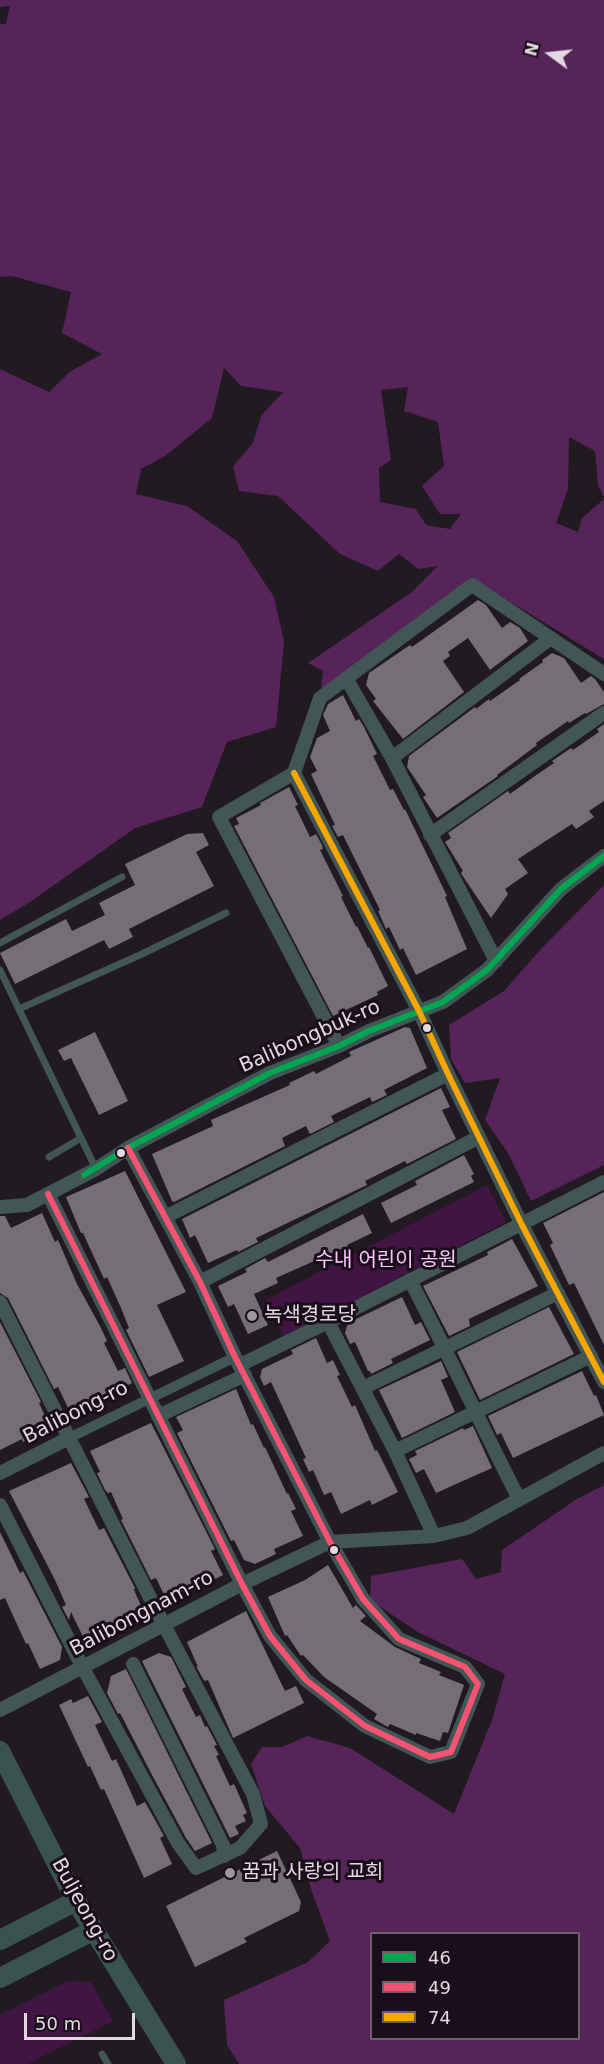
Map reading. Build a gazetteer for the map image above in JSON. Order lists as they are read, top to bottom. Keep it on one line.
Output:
{"streets":{"main road":["Buljeong-ro"],"street":["Balibongbuk-ro","Balibong-ro","Balibongnam-ro"]},"parks":["수내 어린이 공원"],"places":["녹색경로당","꿈과 사랑의 교회"],"lines":["transit line 74","transit line 46","transit line 49"],"legend":["46","49","74"],"scale_bar":"50 m","north":"left"}
